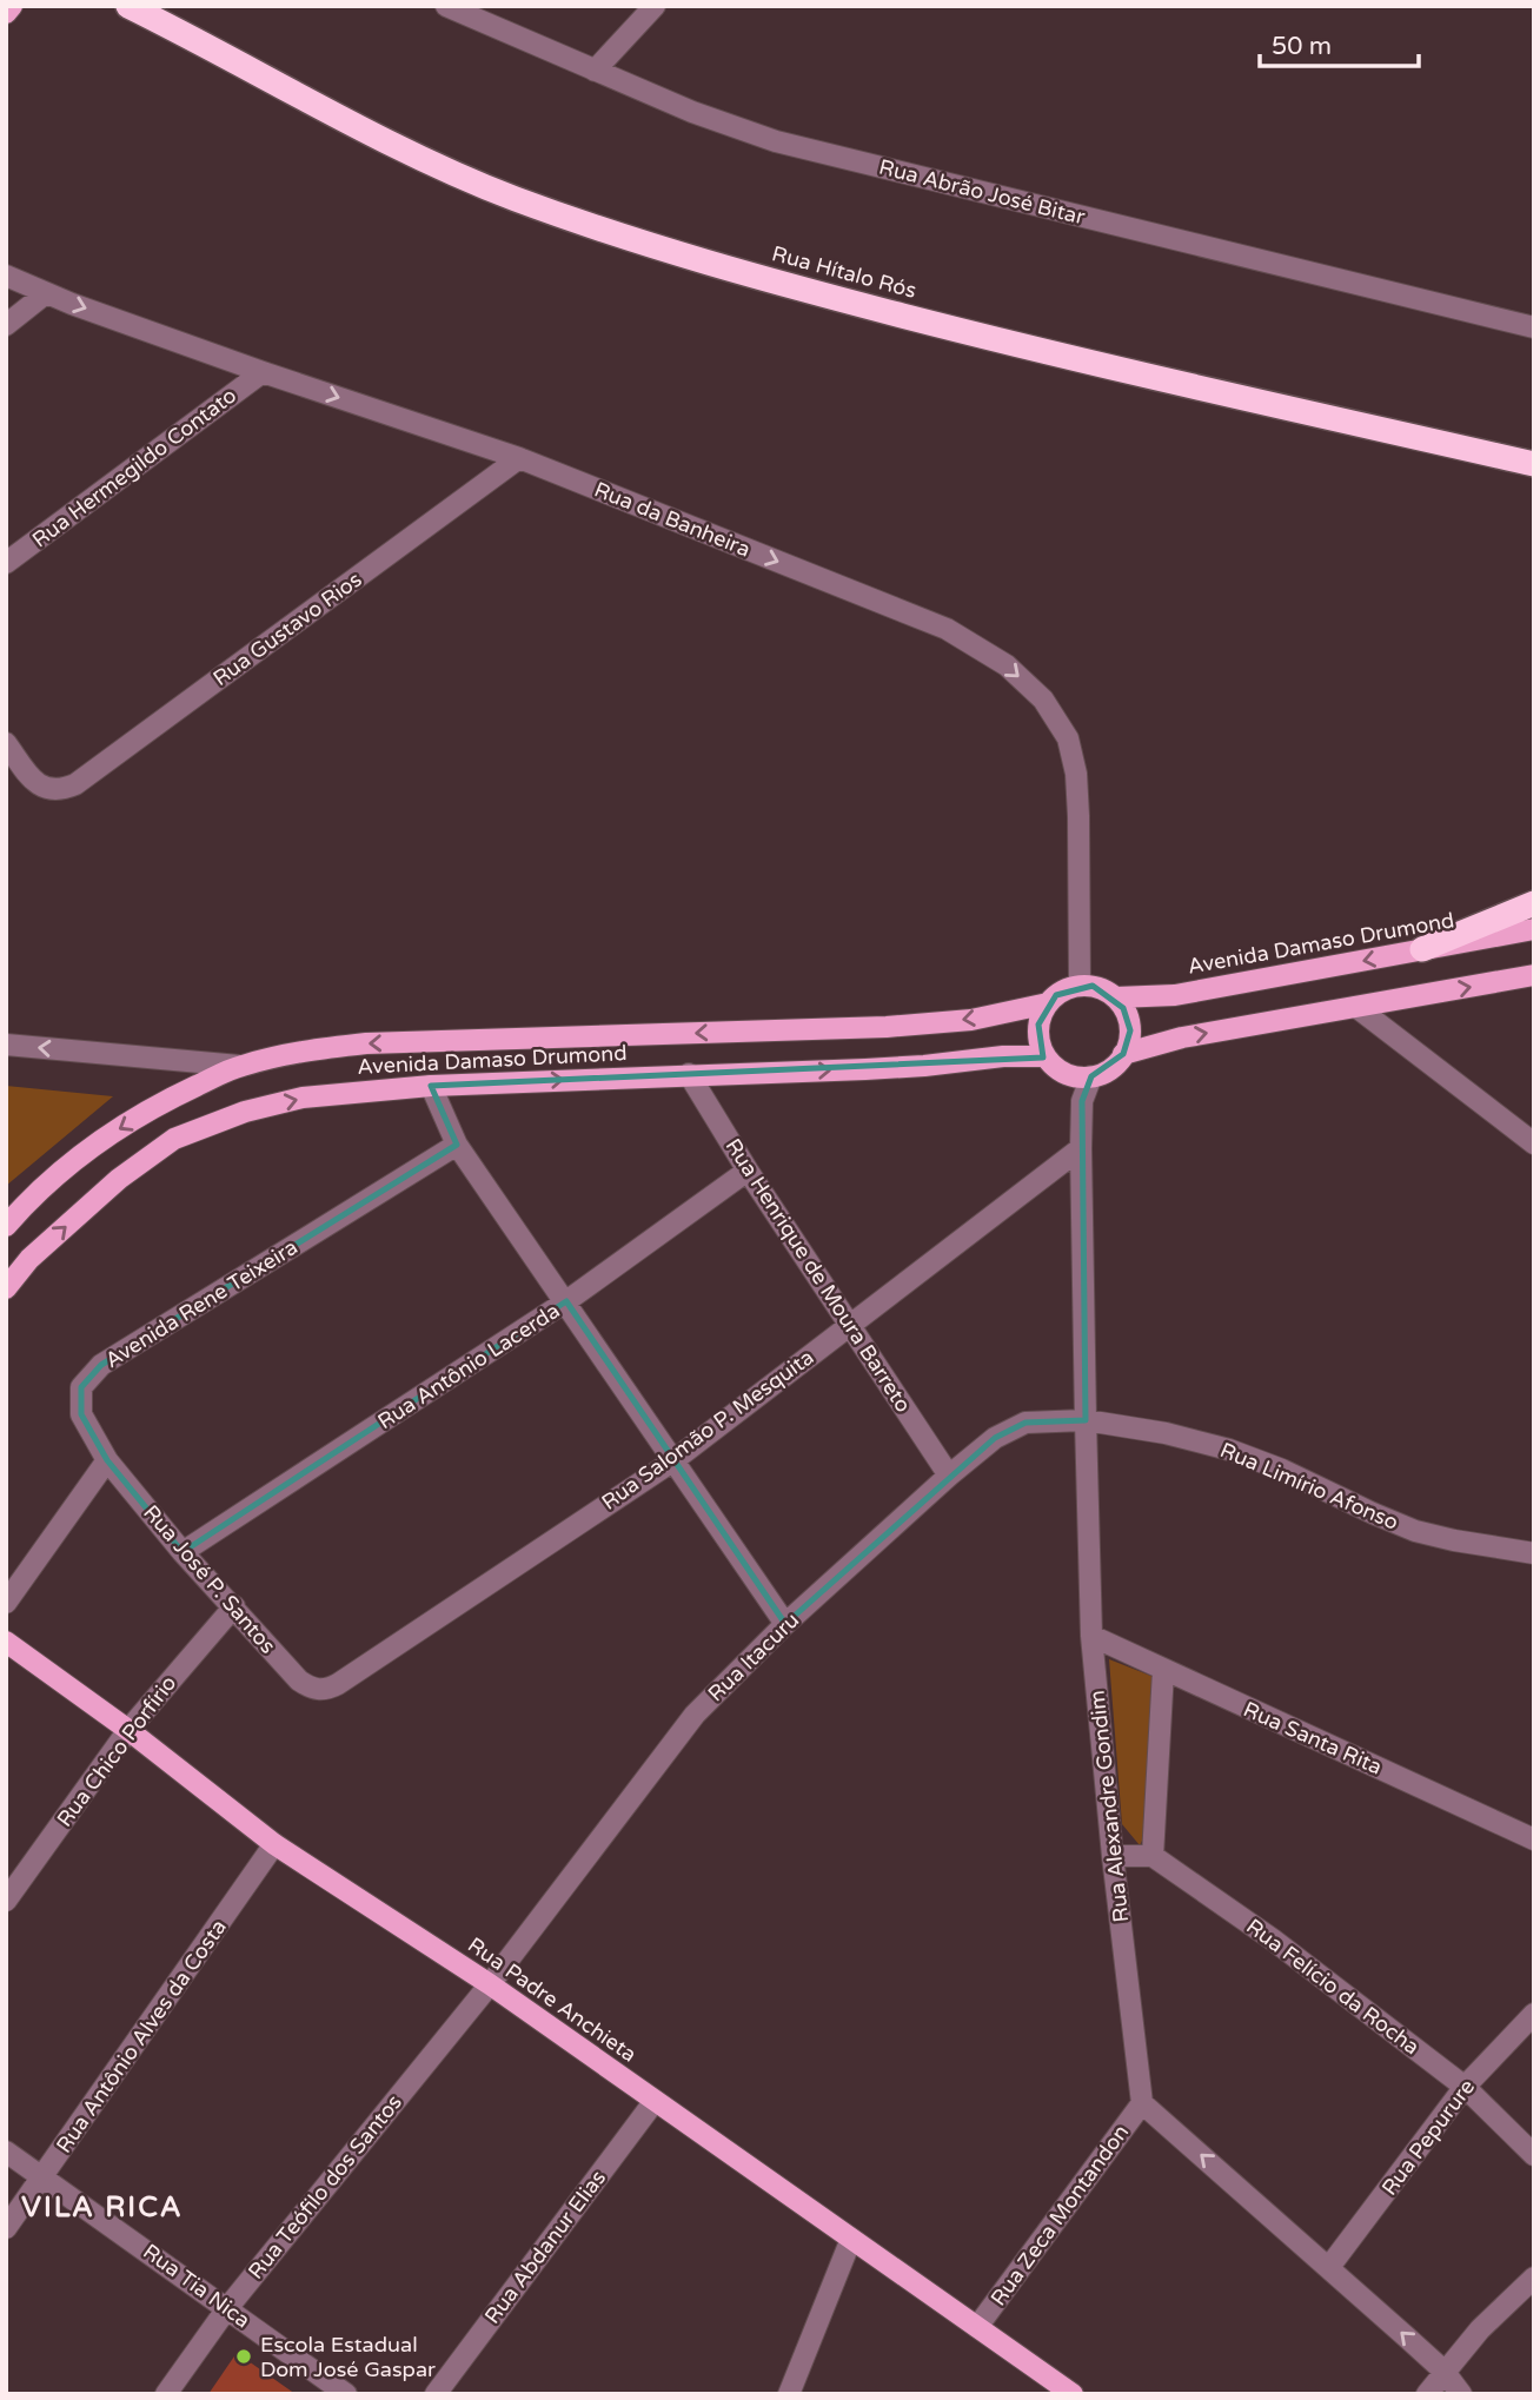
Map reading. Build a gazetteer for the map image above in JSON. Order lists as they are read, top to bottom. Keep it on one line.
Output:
{"streets":{"highway":["Rua Hítalo Rós"],"main road":["Avenida Damaso Drumond","Rua Padre Anchieta"],"street":["Rua Abrão José Bitar","Rua Hermegildo Contato","Rua da Banheira","Rua Gustavo Rios","Rua Henrique de Moura Barreto","Avenida Rene Teixeira","Rua Antônio Lacerda","Rua Salomão P. Mesquita","Rua Limírio Afonso","Rua José P. Santos","Rua Itacuru","Rua Santa Rita","Rua Chico Porfírio","Rua Alexandre Gondim","Rua Felício da Rocha","Rua Antônio Alves da Costa","Rua Pepurure","Rua Teófilo dos Santos","Rua Zeca Montandon","Rua Abdanur Elias","Rua Tia Nica"]},"crossings":[["Rua Hermegildo Contato","Rua da Banheira"],["Rua da Banheira","Rua Gustavo Rios"],["Rua da Banheira","Avenida Damaso Drumond"],["Rua da Banheira","Rua Alexandre Gondim"],["Avenida Damaso Drumond","Rua Henrique de Moura Barreto"],["Avenida Damaso Drumond","Rua Alexandre Gondim"],["Rua Henrique de Moura Barreto","Rua Antônio Lacerda"],["Rua Henrique de Moura Barreto","Rua Salomão P. Mesquita"],["Rua Henrique de Moura Barreto","Rua Itacuru"],["Avenida Rene Teixeira","Rua José P. Santos"],["Rua Antônio Lacerda","Rua José P. Santos"],["Rua Salomão P. Mesquita","Rua José P. Santos"],["Rua Salomão P. Mesquita","Rua Alexandre Gondim"],["Rua Limírio Afonso","Rua Itacuru"],["Rua Limírio Afonso","Rua Alexandre Gondim"],["Rua José P. Santos","Rua Chico Porfírio"],["Rua Itacuru","Rua Alexandre Gondim"],["Rua Itacuru","Rua Padre Anchieta"],["Rua Itacuru","Rua Teófilo dos Santos"],["Rua Santa Rita","Rua Alexandre Gondim"],["Rua Chico Porfírio","Rua Padre Anchieta"],["Rua Alexandre Gondim","Rua Zeca Montandon"],["Rua Felício da Rocha","Rua Pepurure"],["Rua Padre Anchieta","Rua Antônio Alves da Costa"],["Rua Padre Anchieta","Rua Teófilo dos Santos"],["Rua Padre Anchieta","Rua Zeca Montandon"],["Rua Padre Anchieta","Rua Abdanur Elias"],["Rua Antônio Alves da Costa","Rua Tia Nica"],["Rua Teófilo dos Santos","Rua Tia Nica"]],"one_way":["Rua da Banheira"],"districts":["VILA RICA"],"places":["Escola Estadual Dom José Gaspar"],"scale_bar":"50 m"}
